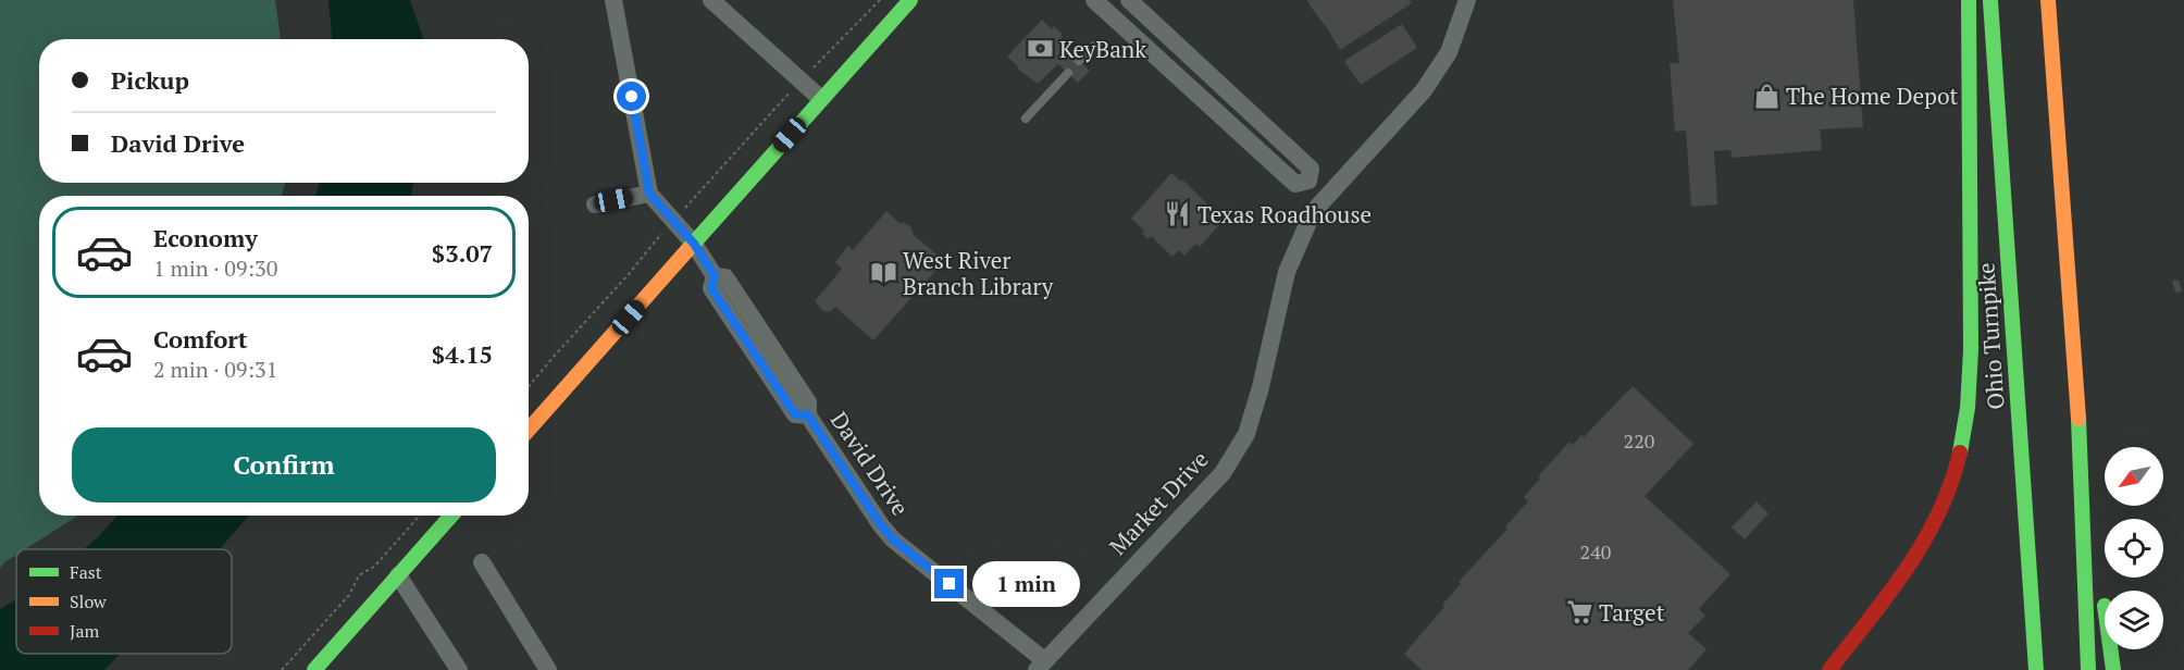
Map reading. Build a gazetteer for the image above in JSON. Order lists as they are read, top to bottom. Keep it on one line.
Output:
{"streets":{"main road":["Ohio Turnpike"],"street":["David Drive","Market Drive"]},"crossings":[["David Drive","Market Drive"]],"places":{"bank":["KeyBank"],"shop":["The Home Depot"],"restaurant":["Texas Roadhouse"],"library":["West River Branch Library"],"supermarket":["Target"]},"house_numbers":["220","240"],"legend":["Fast","Slow","Jam"],"north":"bottom left","page":{"banner":["Pickup","David Drive"],"list":[{"name":"Economy","note":"1 min · 09:30","value":"$3.07"},{"name":"Comfort","note":"2 min · 09:31","value":"$4.15"}],"buttons":"Confirm","bubble":"1 min"}}
